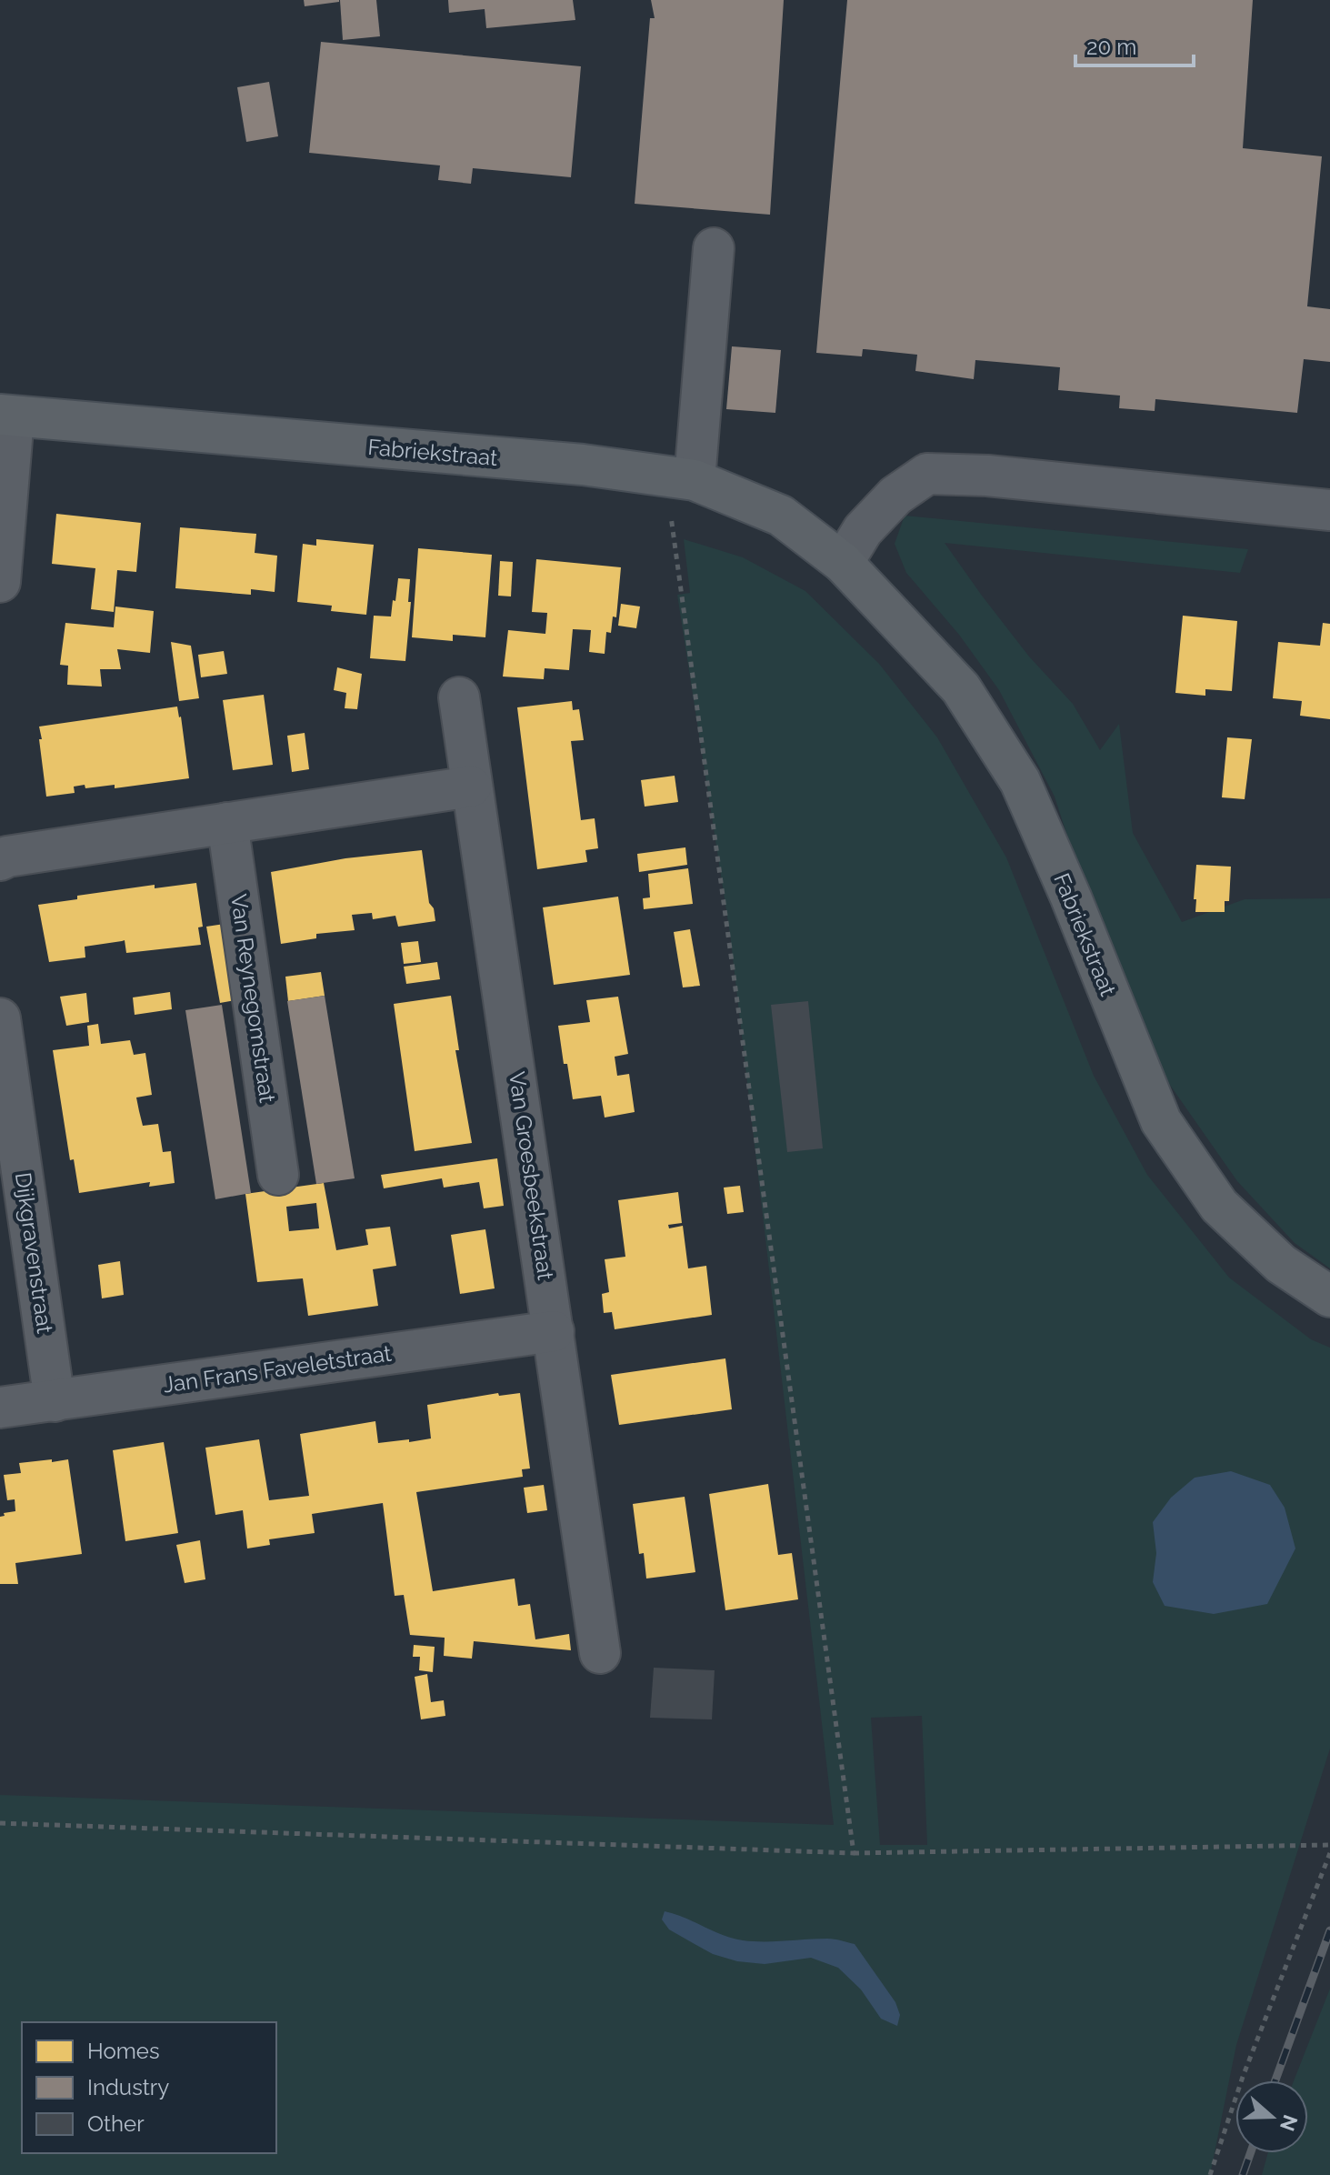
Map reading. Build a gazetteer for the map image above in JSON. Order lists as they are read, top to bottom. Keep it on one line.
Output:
{"streets":{"main road":["Fabriekstraat"],"street":["Van Reynegomstraat","Van Groesbeekstraat","Dijkgravenstraat","Jan Frans Faveletstraat"]},"crossings":[["Van Groesbeekstraat","Jan Frans Faveletstraat"],["Dijkgravenstraat","Jan Frans Faveletstraat"]],"legend":["Homes","Industry","Other"],"scale_bar":"20 m","north":"right"}
